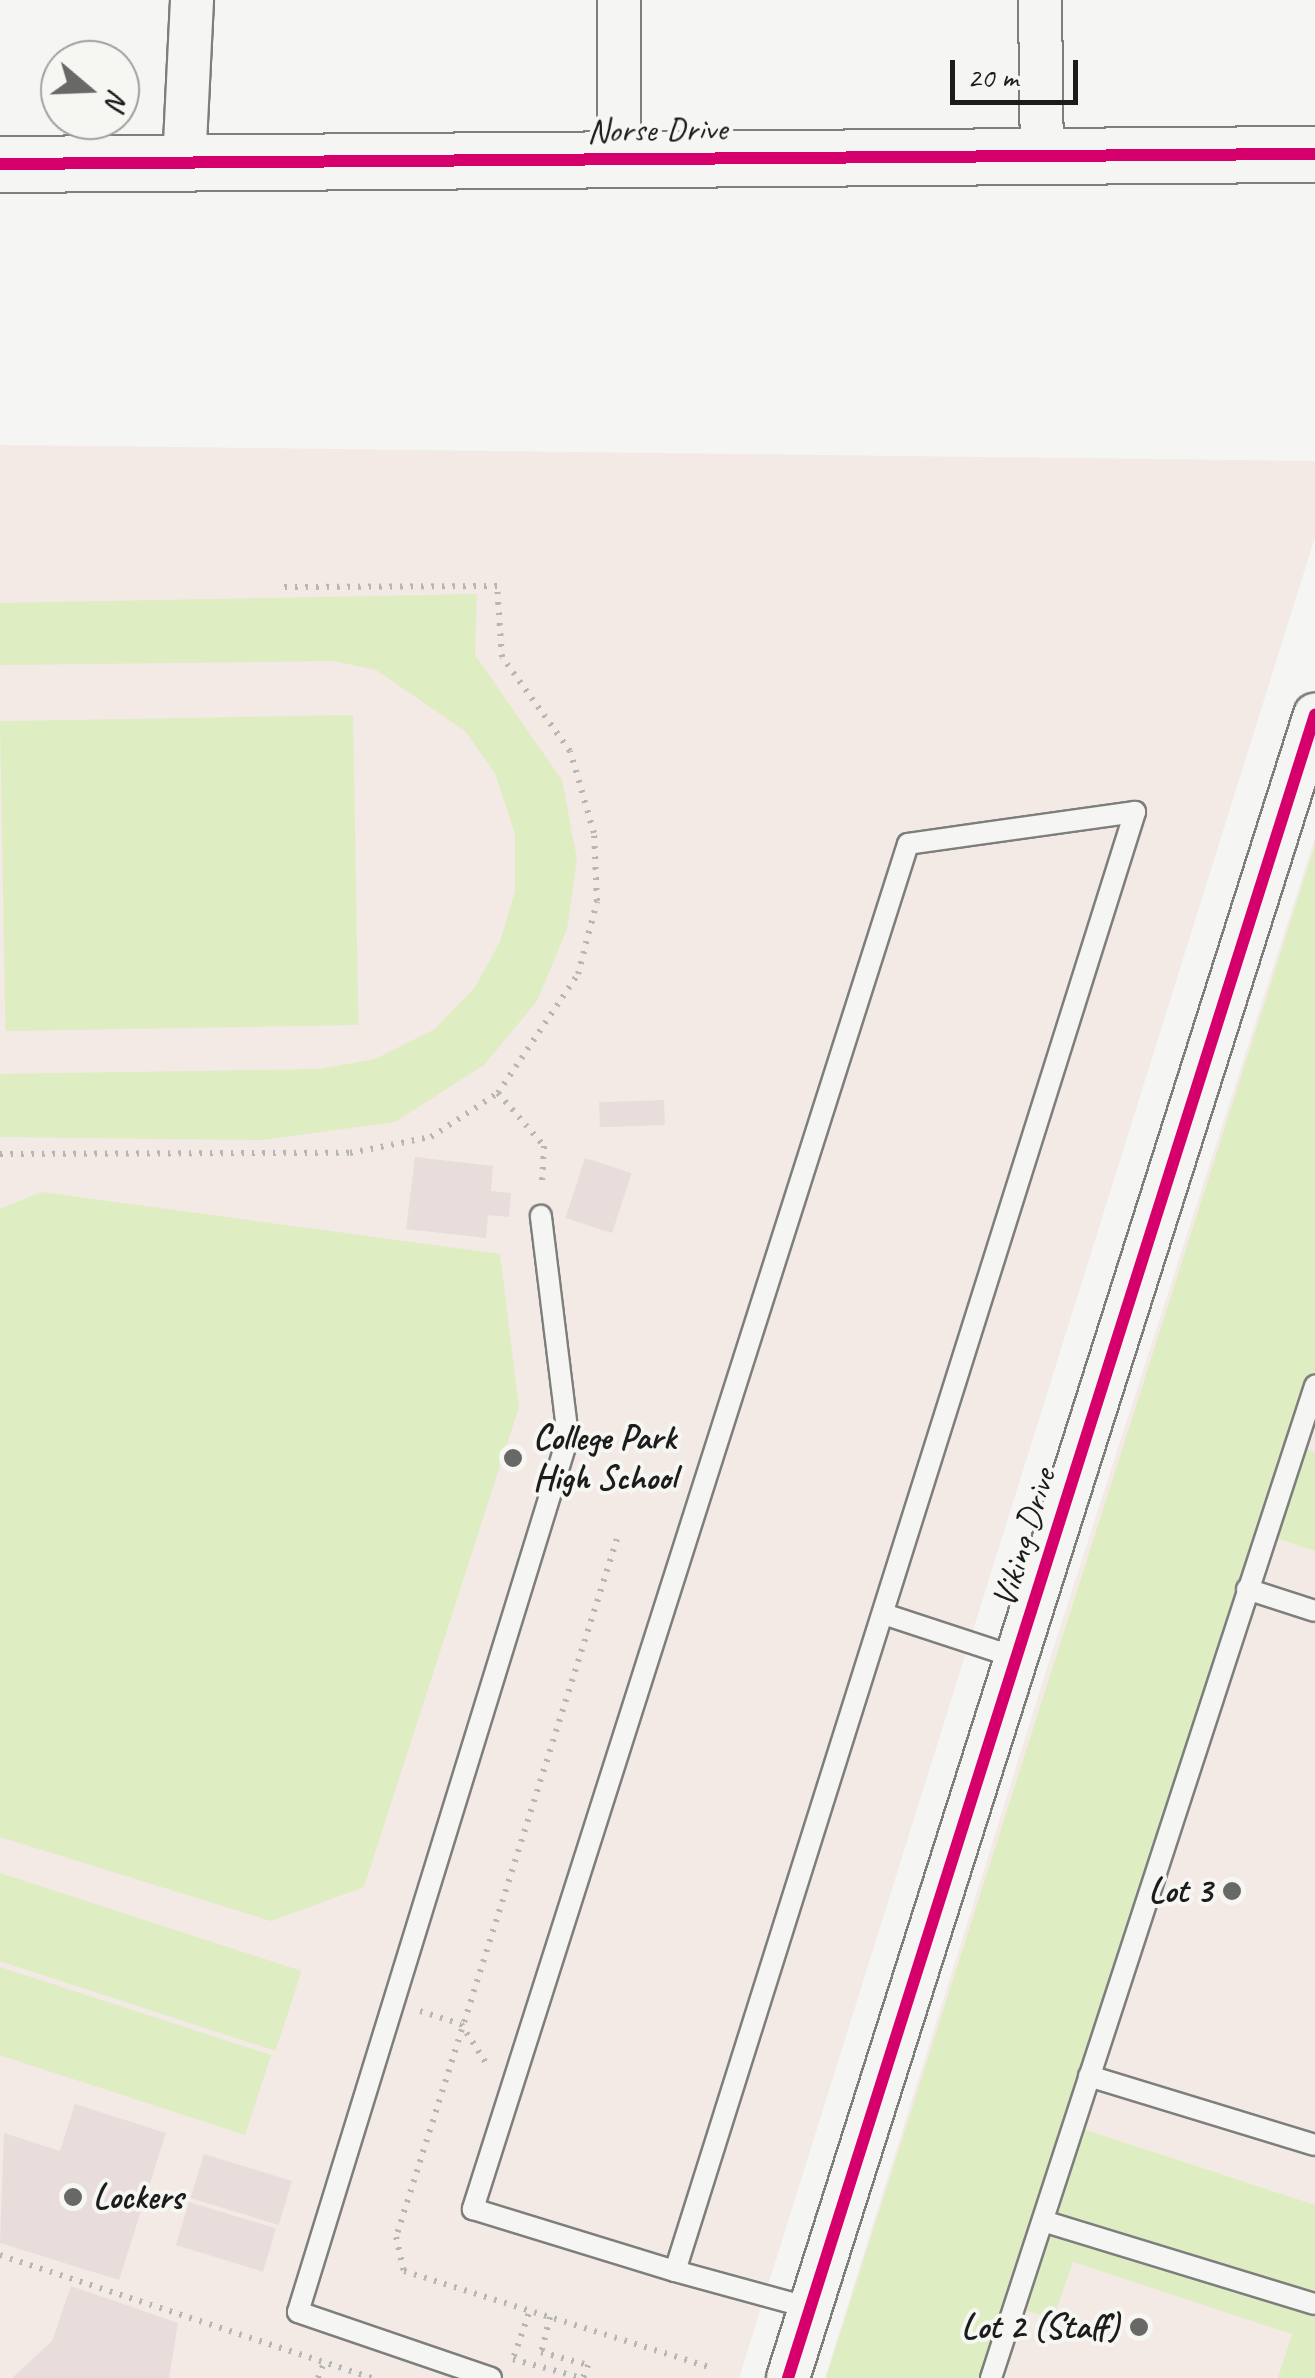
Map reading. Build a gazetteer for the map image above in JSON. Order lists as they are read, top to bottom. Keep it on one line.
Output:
{"streets":{"street":["Norse Drive","Viking Drive"]},"places":["College Park High School","Lot 3","Lockers","Lot 2 (Staff)"],"scale_bar":"20 m","north":"right"}
